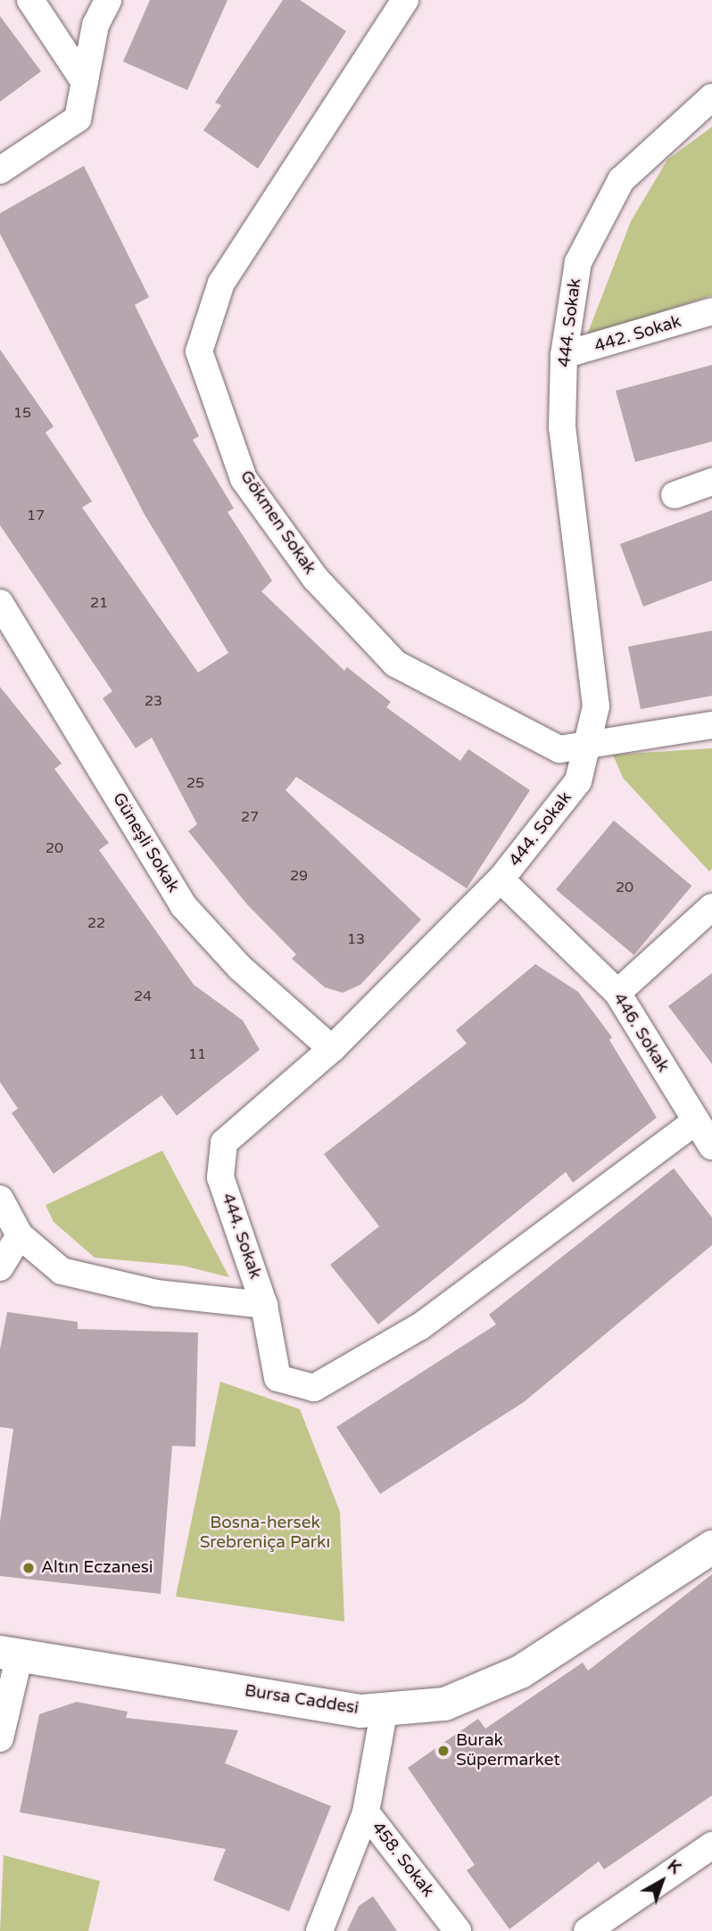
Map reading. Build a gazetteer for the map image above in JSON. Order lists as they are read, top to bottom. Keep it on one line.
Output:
{"streets":{"street":["444. Sokak","442. Sokak","Gökmen Sokak","Güneşli Sokak","446. Sokak","Bursa Caddesi","458. Sokak"]},"crossings":[["444. Sokak","442. Sokak"],["444. Sokak","Gökmen Sokak"],["444. Sokak","Güneşli Sokak"],["444. Sokak","446. Sokak"],["Bursa Caddesi","458. Sokak"]],"parks":["Bosna-hersek Srebreniça Parkı"],"places":["Altın Eczanesi","Burak Süpermarket"],"house_numbers":["15","17","21","23","25","27","20","29","20","22","13","24","11"],"north":"top right"}
